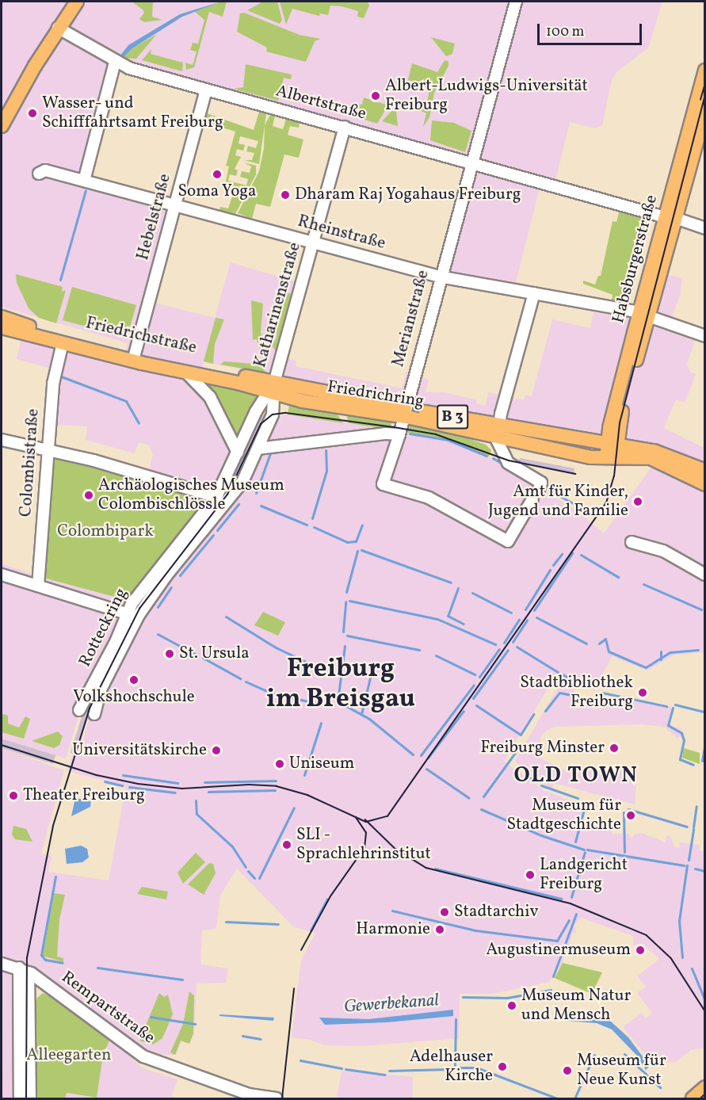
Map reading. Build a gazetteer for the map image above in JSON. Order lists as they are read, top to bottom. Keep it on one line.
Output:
{"streets":{"main road":["Habsburgerstraße","Friedrichstraße","Friedrichring","B 3"],"street":["Albertstraße","Hebelstraße","Rheinstraße","Katharinenstraße","Merianstraße","Colombistraße","Rotteckring","Rempartstraße"]},"crossings":[["Albertstraße","Hebelstraße"],["Albertstraße","Habsburgerstraße"],["Albertstraße","Katharinenstraße"],["Albertstraße","Merianstraße"],["Hebelstraße","Rheinstraße"],["Hebelstraße","Friedrichstraße"],["Rheinstraße","Habsburgerstraße"],["Rheinstraße","Katharinenstraße"],["Rheinstraße","Merianstraße"],["Habsburgerstraße","Friedrichring"],["Katharinenstraße","Friedrichstraße"],["Katharinenstraße","Friedrichring"],["Katharinenstraße","Rotteckring"],["Merianstraße","Friedrichring"],["Friedrichstraße","Friedrichring"],["Friedrichstraße","Colombistraße"],["Friedrichstraße","Rotteckring"],["Friedrichring","Rotteckring"]],"districts":["Freiburg im Breisgau","OLD TOWN"],"water":["Gewerbekanal"],"parks":["Colombipark","Alleegarten"],"places":["Albert-Ludwigs-Universität Freiburg","Wasser- und Schifffahrtsamt Freiburg","Soma Yoga","Dharam Raj Yogahaus Freiburg","Archäologisches Museum Colombischlössle","Amt für Kinder, Jugend und Familie","St. Ursula","Volkshochschule","Stadtbibliothek Freiburg","Freiburg Minster","Universitätskirche","Uniseum","Theater Freiburg","Museum für Stadtgeschichte","SLI - Sprachlehrinstitut","Landgericht Freiburg","Stadtarchiv","Harmonie","Augustinermuseum","Museum Natur und Mensch","Adelhauser Kirche","Museum für Neue Kunst"],"scale_bar":"100 m"}
